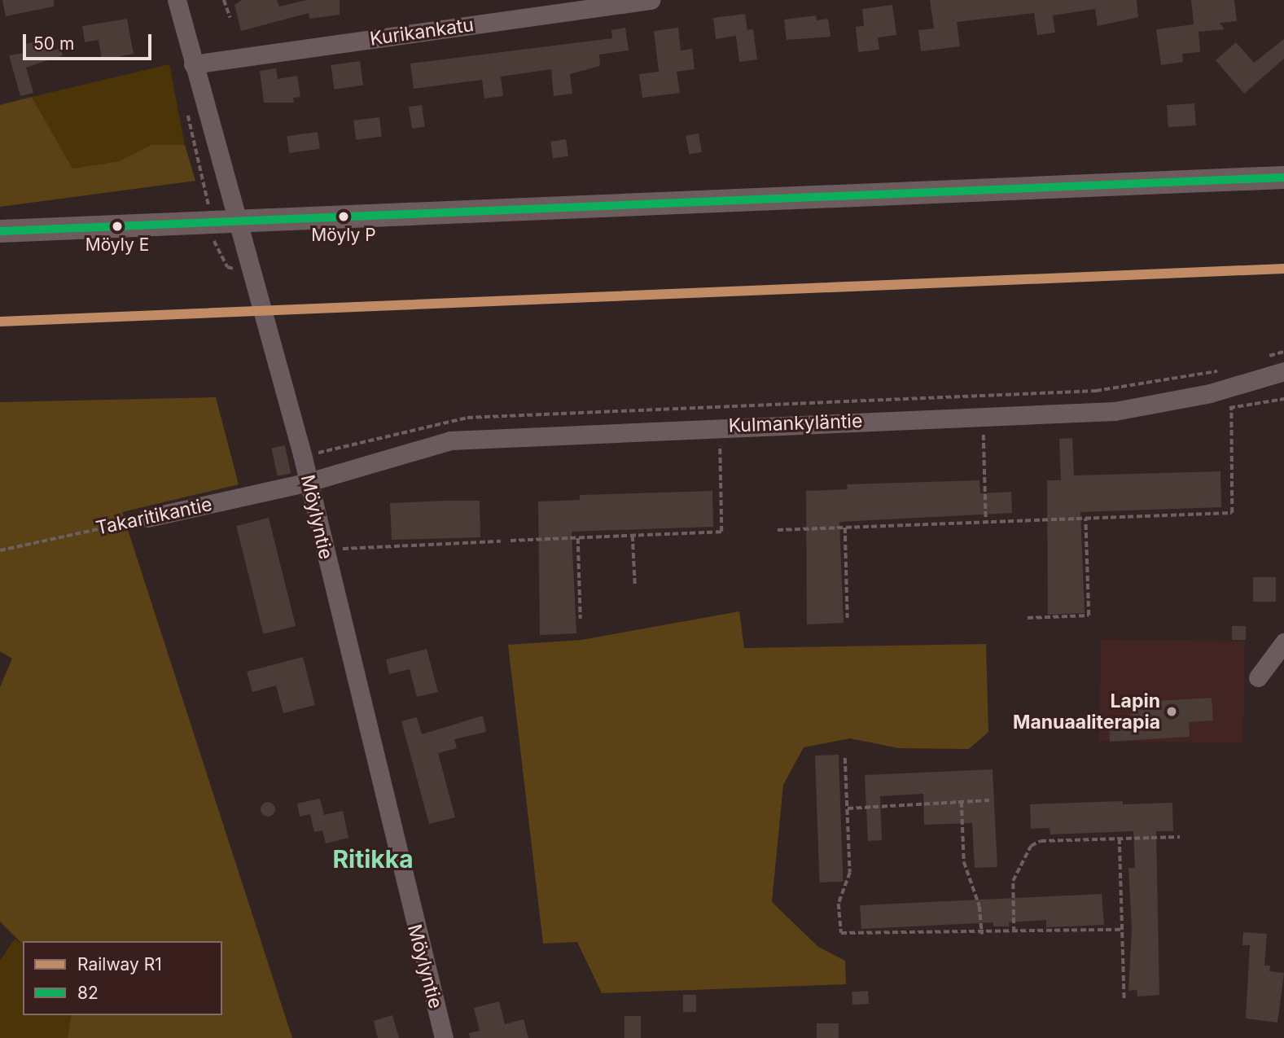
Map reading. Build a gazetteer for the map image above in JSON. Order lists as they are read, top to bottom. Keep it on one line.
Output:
{"streets":{"street":["Kurikankatu","Kulmankyläntie","Takaritikantie","Möylyntie"]},"crossings":[["Kurikankatu","Möylyntie"],["Kulmankyläntie","Takaritikantie"],["Kulmankyläntie","Möylyntie"],["Takaritikantie","Möylyntie"]],"districts":["Ritikka"],"places":["Möyly P","Möyly E","Lapin Manuaaliterapia"],"lines":["transit line 82","rail line R1"],"legend":["Railway R1","82"],"scale_bar":"50 m"}
